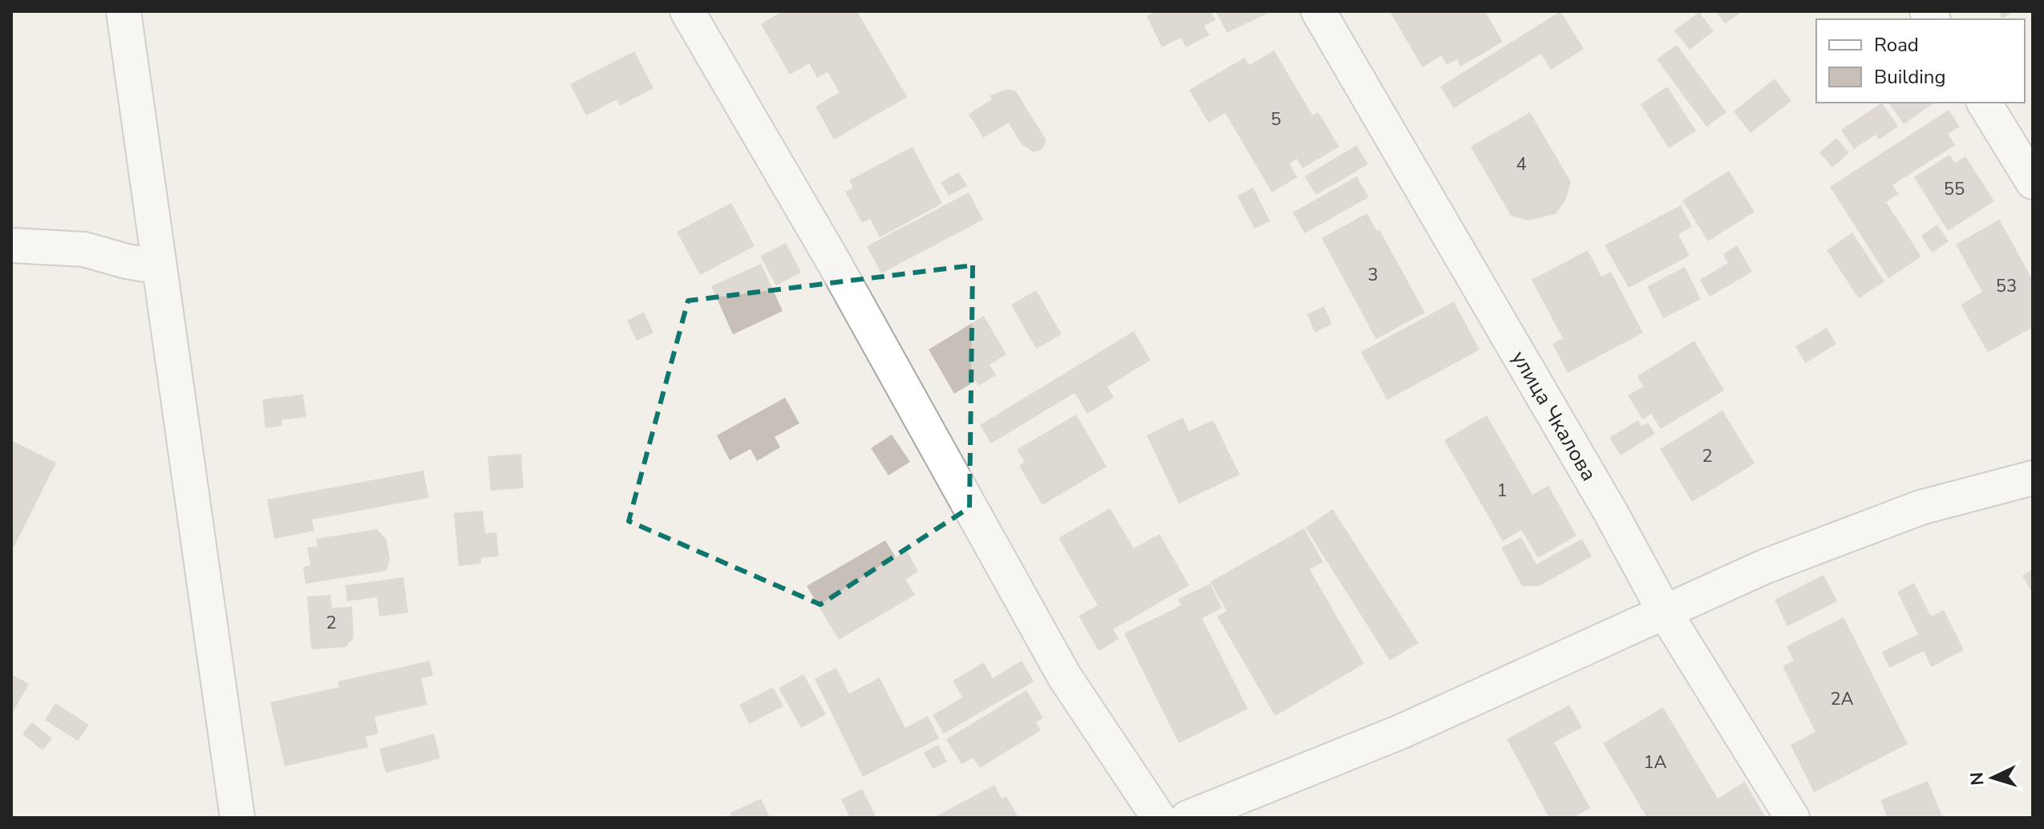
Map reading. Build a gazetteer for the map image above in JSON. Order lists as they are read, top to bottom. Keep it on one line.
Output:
{"streets":{"street":["улица Чкалова"]},"house_numbers":["5","4","55","3","53","2","1","2","2А","1А"],"legend":["Road","Building"],"north":"left"}
